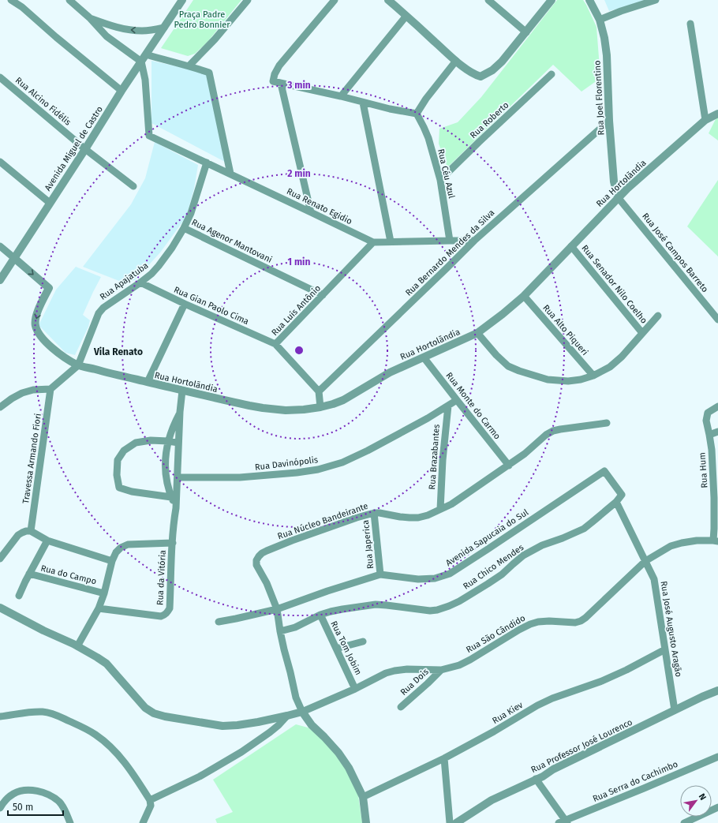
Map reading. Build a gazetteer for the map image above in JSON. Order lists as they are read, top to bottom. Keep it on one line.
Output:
{"streets":{"street":["Rua Joel Florentino","Rua Alcino Fidélis","Rua Roberto","Avenida Miguel de Castro","Rua Céu Azul","Rua Hortolãndia","Rua Renato Egidio","Rua Agenor Mantovani","Rua Bernardo Mendes da Silva","Rua José Campos Barreto","Rua Apajatuba","Rua Senador Nilo Coelho","Rua Gian Paolo Cima","Rua Luís Antônio","Rua Alto Piqueri","Rua Monte do Carmo","Rua Brazabantes","Travessa Armando Fiori","Rua Davinópolis","Rua Hum","Rua Núcleo Bandeirante","Avenida Sapucaia do Sul","Rua Japerica","Rua Chico Mendes","Rua do Campo","Rua da Vitória","Rua José Augusto Aragão","Rua São Cândido","Rua Tom Jobim","Rua Dois","Rua Kiev","Rua Professor José Lourenco","Rua Serra do Cachimbo"]},"crossings":[["Rua Joel Florentino","Rua Hortolãndia"],["Rua Joel Florentino","Rua Bernardo Mendes da Silva"],["Rua Joel Florentino","Rua José Campos Barreto"],["Rua Alcino Fidélis","Avenida Miguel de Castro"],["Rua Roberto","Rua Céu Azul"],["Avenida Miguel de Castro","Rua Hortolãndia"],["Avenida Miguel de Castro","Rua Renato Egidio"],["Rua Céu Azul","Rua Renato Egidio"],["Rua Hortolãndia","Rua José Campos Barreto"],["Rua Hortolãndia","Rua Apajatuba"],["Rua Hortolãndia","Rua Senador Nilo Coelho"],["Rua Hortolãndia","Rua Alto Piqueri"],["Rua Hortolãndia","Rua Monte do Carmo"],["Rua Hortolãndia","Rua da Vitória"],["Rua Renato Egidio","Rua Bernardo Mendes da Silva"],["Rua Renato Egidio","Rua Apajatuba"],["Rua Renato Egidio","Rua Luís Antônio"],["Rua Agenor Mantovani","Rua Apajatuba"],["Rua Agenor Mantovani","Rua Luís Antônio"],["Rua Bernardo Mendes da Silva","Rua Luís Antônio"],["Rua Apajatuba","Rua Gian Paolo Cima"],["Rua Gian Paolo Cima","Rua Luís Antônio"],["Rua Monte do Carmo","Rua Davinópolis"],["Rua Monte do Carmo","Rua Núcleo Bandeirante"],["Rua Brazabantes","Rua Davinópolis"],["Rua Brazabantes","Rua Núcleo Bandeirante"],["Rua Davinópolis","Rua da Vitória"],["Rua Hum","Rua São Cândido"],["Rua Núcleo Bandeirante","Avenida Sapucaia do Sul"],["Rua Núcleo Bandeirante","Rua Japerica"],["Rua Núcleo Bandeirante","Rua Chico Mendes"],["Rua Núcleo Bandeirante","Rua São Cândido"],["Avenida Sapucaia do Sul","Rua Japerica"],["Avenida Sapucaia do Sul","Rua Chico Mendes"],["Avenida Sapucaia do Sul","Rua José Augusto Aragão"],["Rua Chico Mendes","Rua José Augusto Aragão"],["Rua Chico Mendes","Rua Tom Jobim"],["Rua do Campo","Rua da Vitória"],["Rua José Augusto Aragão","Rua São Cândido"],["Rua José Augusto Aragão","Rua Kiev"],["Rua José Augusto Aragão","Rua Professor José Lourenco"],["Rua São Cândido","Rua Tom Jobim"],["Rua São Cândido","Rua Dois"]],"districts":["Vila Renato"],"parks":["Praça Padre Pedro Bonnier"],"scale_bar":"50 m","north":"top right","rings":["3 min","2 min","1 min"]}
